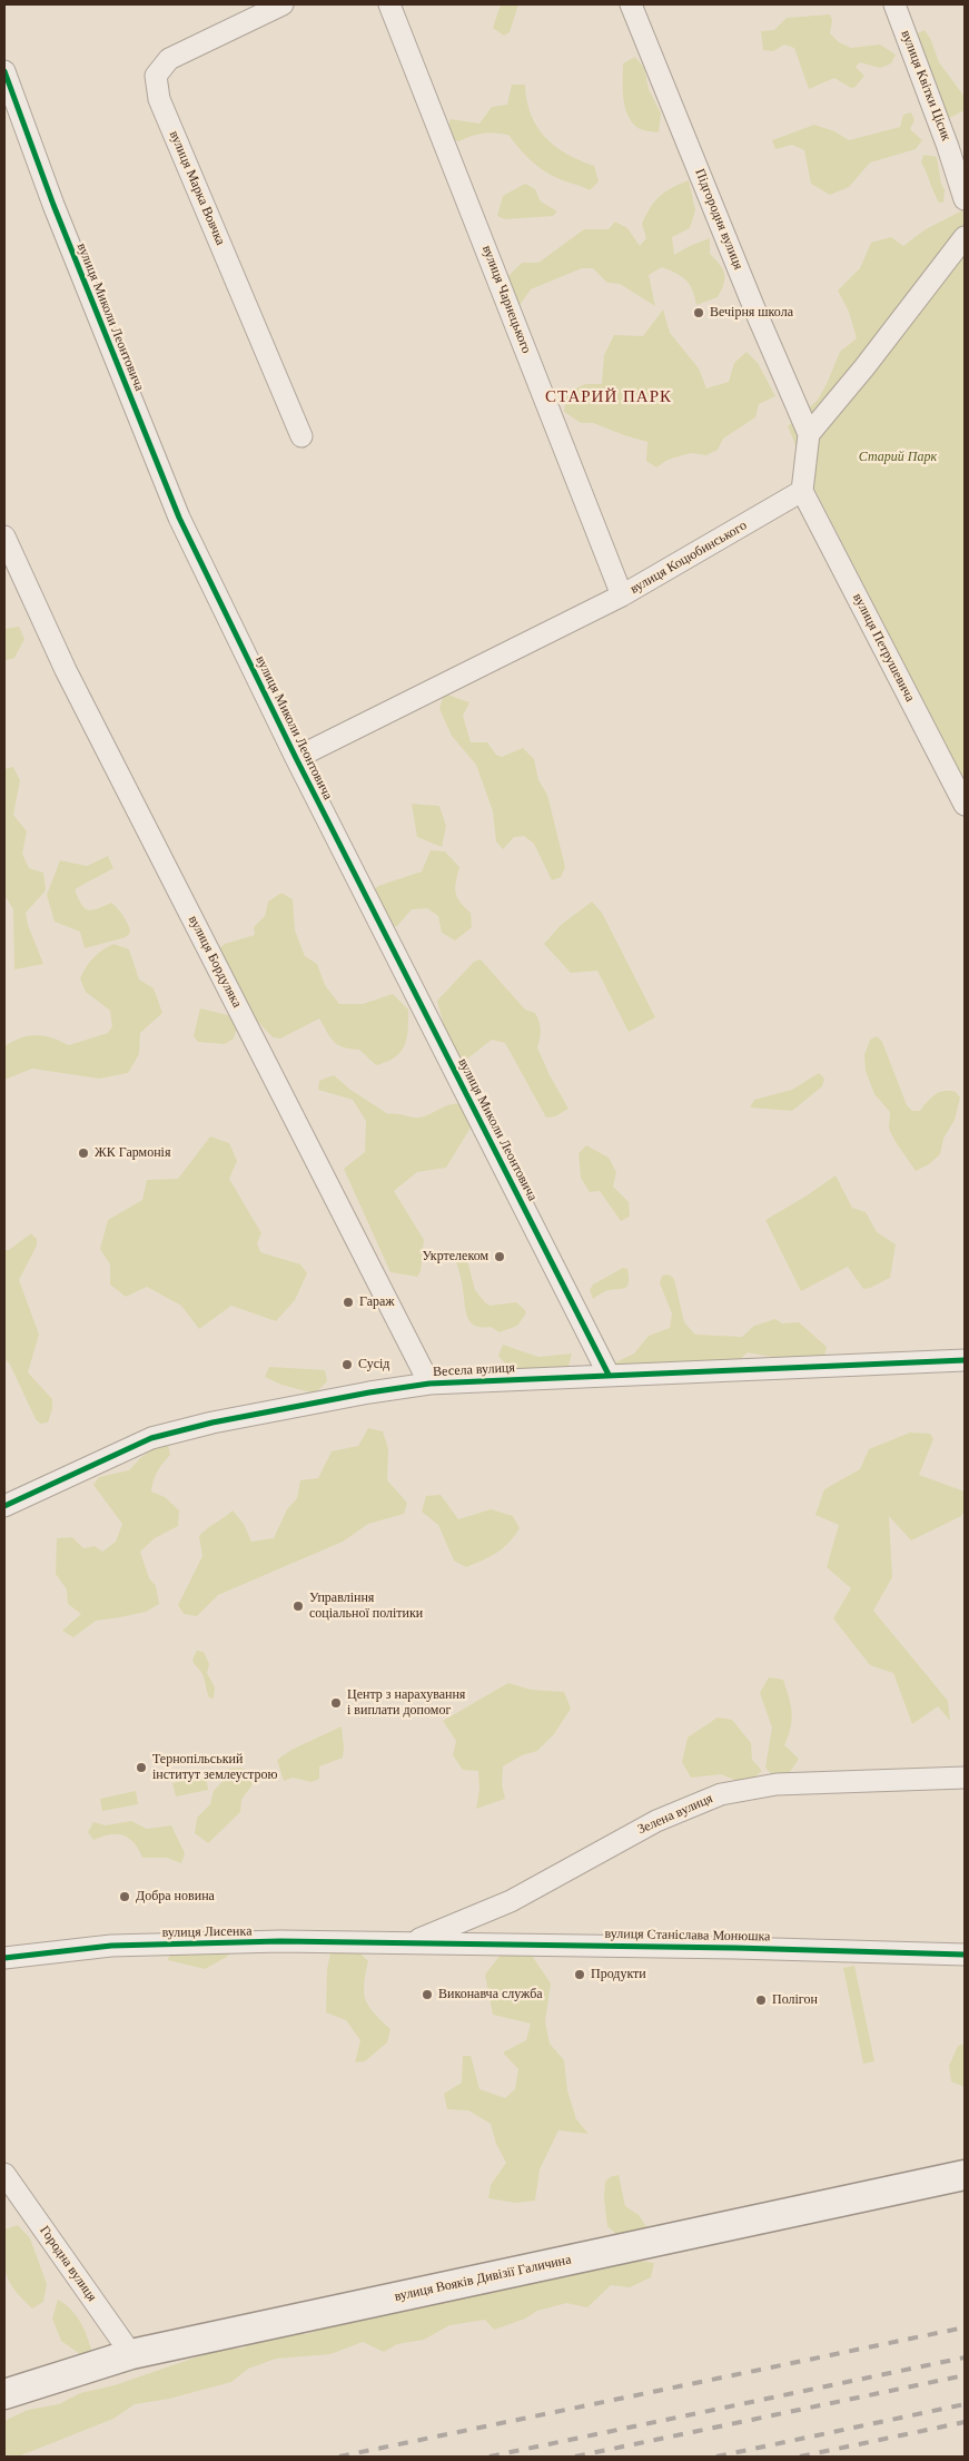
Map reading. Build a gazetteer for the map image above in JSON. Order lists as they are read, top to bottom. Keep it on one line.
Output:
{"streets":{"main road":["вулиця Вояків Дивізії Галичина"],"street":["вулиця Квітки Цісик","вулиця Марка Вовчка","Підгородня вулиця","вулиця Чарнецького","вулиця Миколи Леонтовича","вулиця Коцюбинського","вулиця Петрушевича","вулиця Бордуляка","Весела вулиця","Зелена вулиця","вулиця Лисенка","вулиця Станіслава Монюшка","Городна вулиця"]},"crossings":[["вулиця Чарнецького","вулиця Коцюбинського"],["вулиця Миколи Леонтовича","вулиця Коцюбинського"],["вулиця Миколи Леонтовича","Весела вулиця"],["вулиця Коцюбинського","вулиця Петрушевича"],["вулиця Бордуляка","Весела вулиця"],["Зелена вулиця","вулиця Лисенка"],["Зелена вулиця","вулиця Станіслава Монюшка"],["вулиця Лисенка","вулиця Станіслава Монюшка"],["Городна вулиця","вулиця Вояків Дивізії Галичина"]],"districts":["СТАРИЙ ПАРК"],"parks":["Старий Парк"],"places":["Вечірня школа","ЖК Гармонія","Укртелеком","Гараж","Сусід","Управління соціальної політики","Центр з нарахування і виплати допомог","Тернопільський інститут землеустрою","Добра новина","Продукти","Виконавча служба","Полігон"]}
